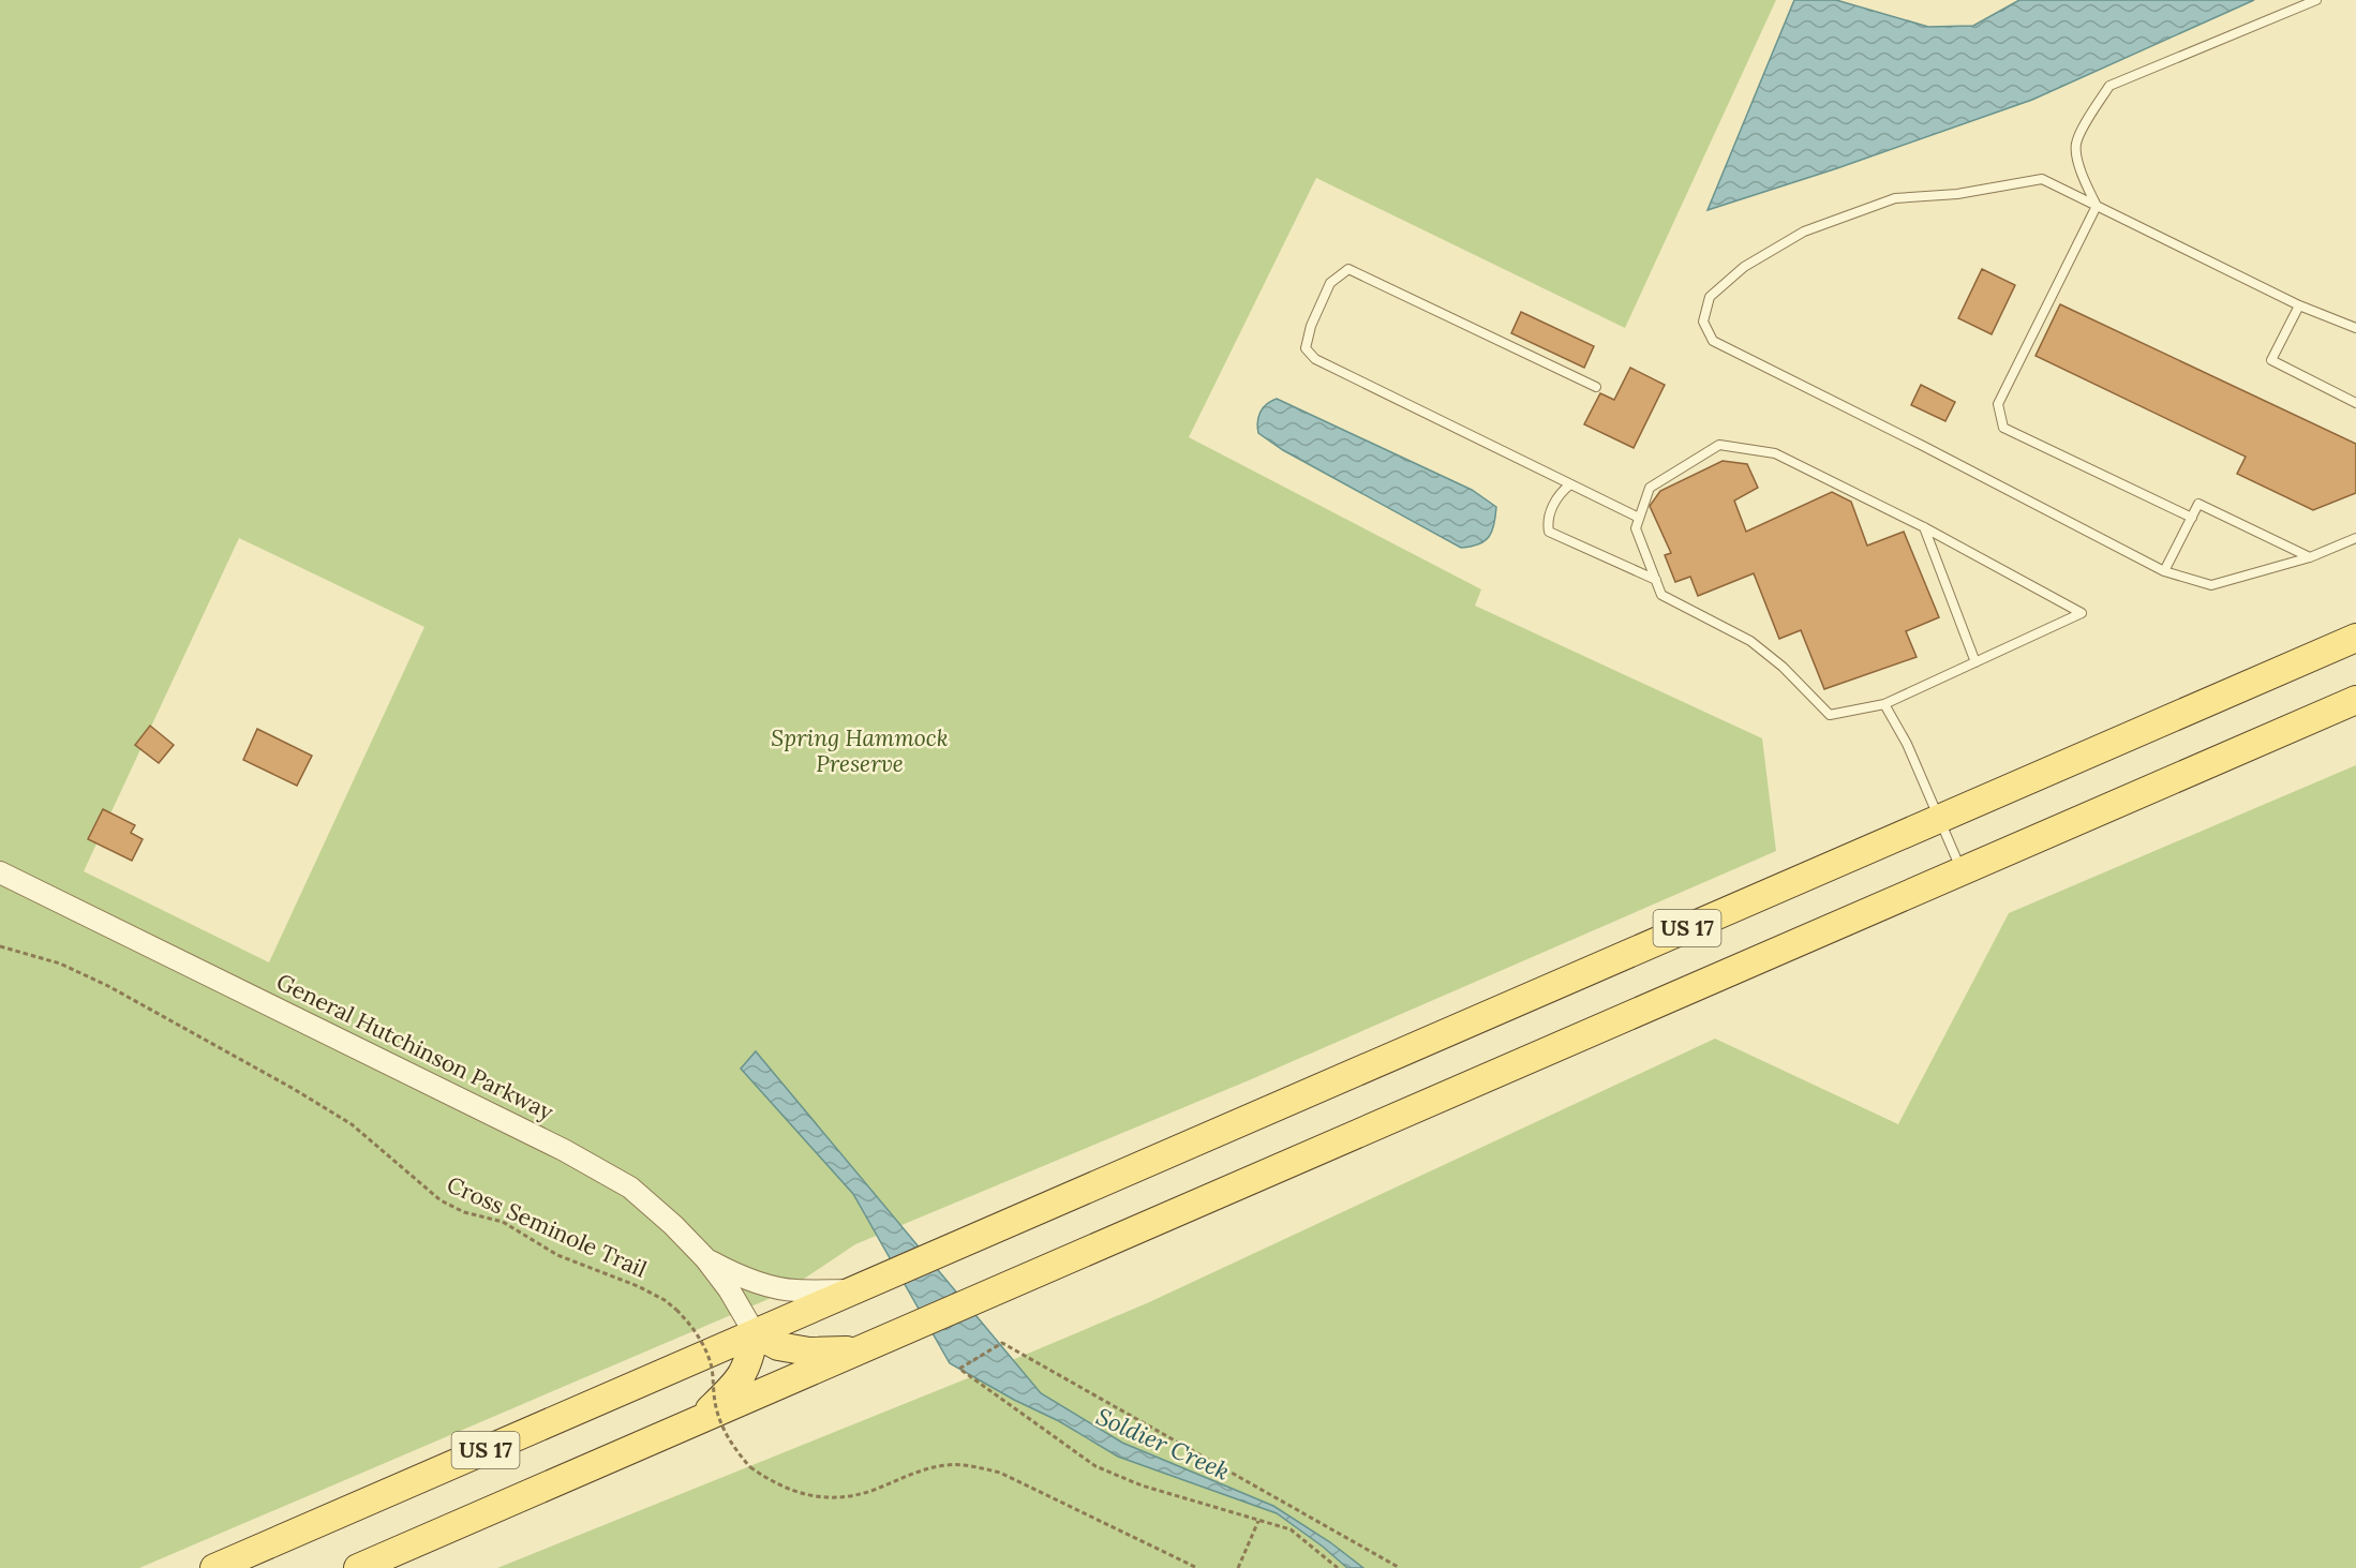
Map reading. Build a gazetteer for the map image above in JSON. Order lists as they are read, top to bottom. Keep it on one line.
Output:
{"streets":{"main road":["US 17"],"street":["General Hutchinson Parkway"],"path":["Cross Seminole Trail"]},"crossings":[["US 17","General Hutchinson Parkway"]],"water":["Soldier Creek"],"parks":["Spring Hammock Preserve"]}
